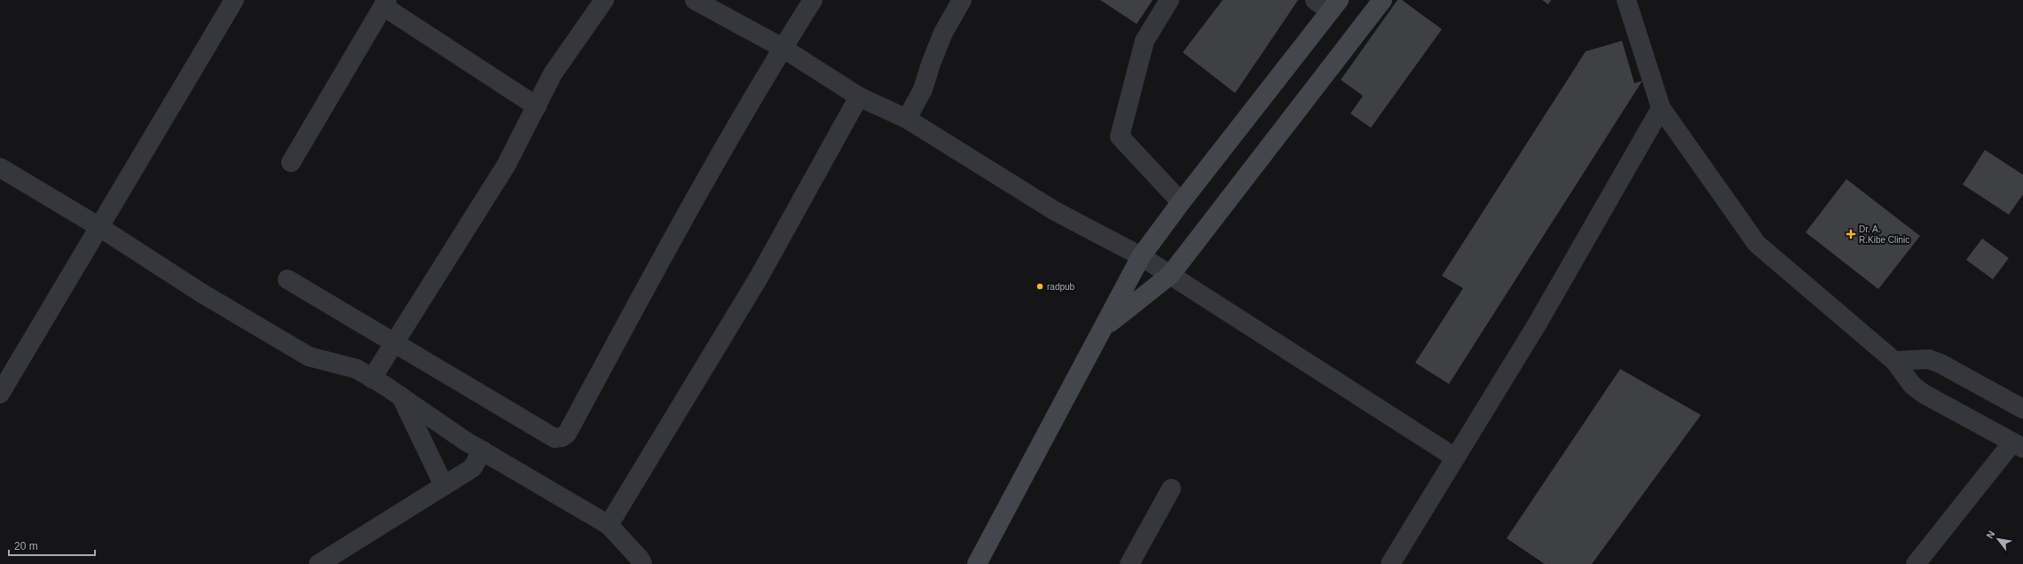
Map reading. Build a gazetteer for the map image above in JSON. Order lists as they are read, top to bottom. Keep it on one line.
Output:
{"places":{"health":["Dr. A. R.Kibe Clinic"],"other":["radpub"]},"scale_bar":"20 m","north":"top left"}
